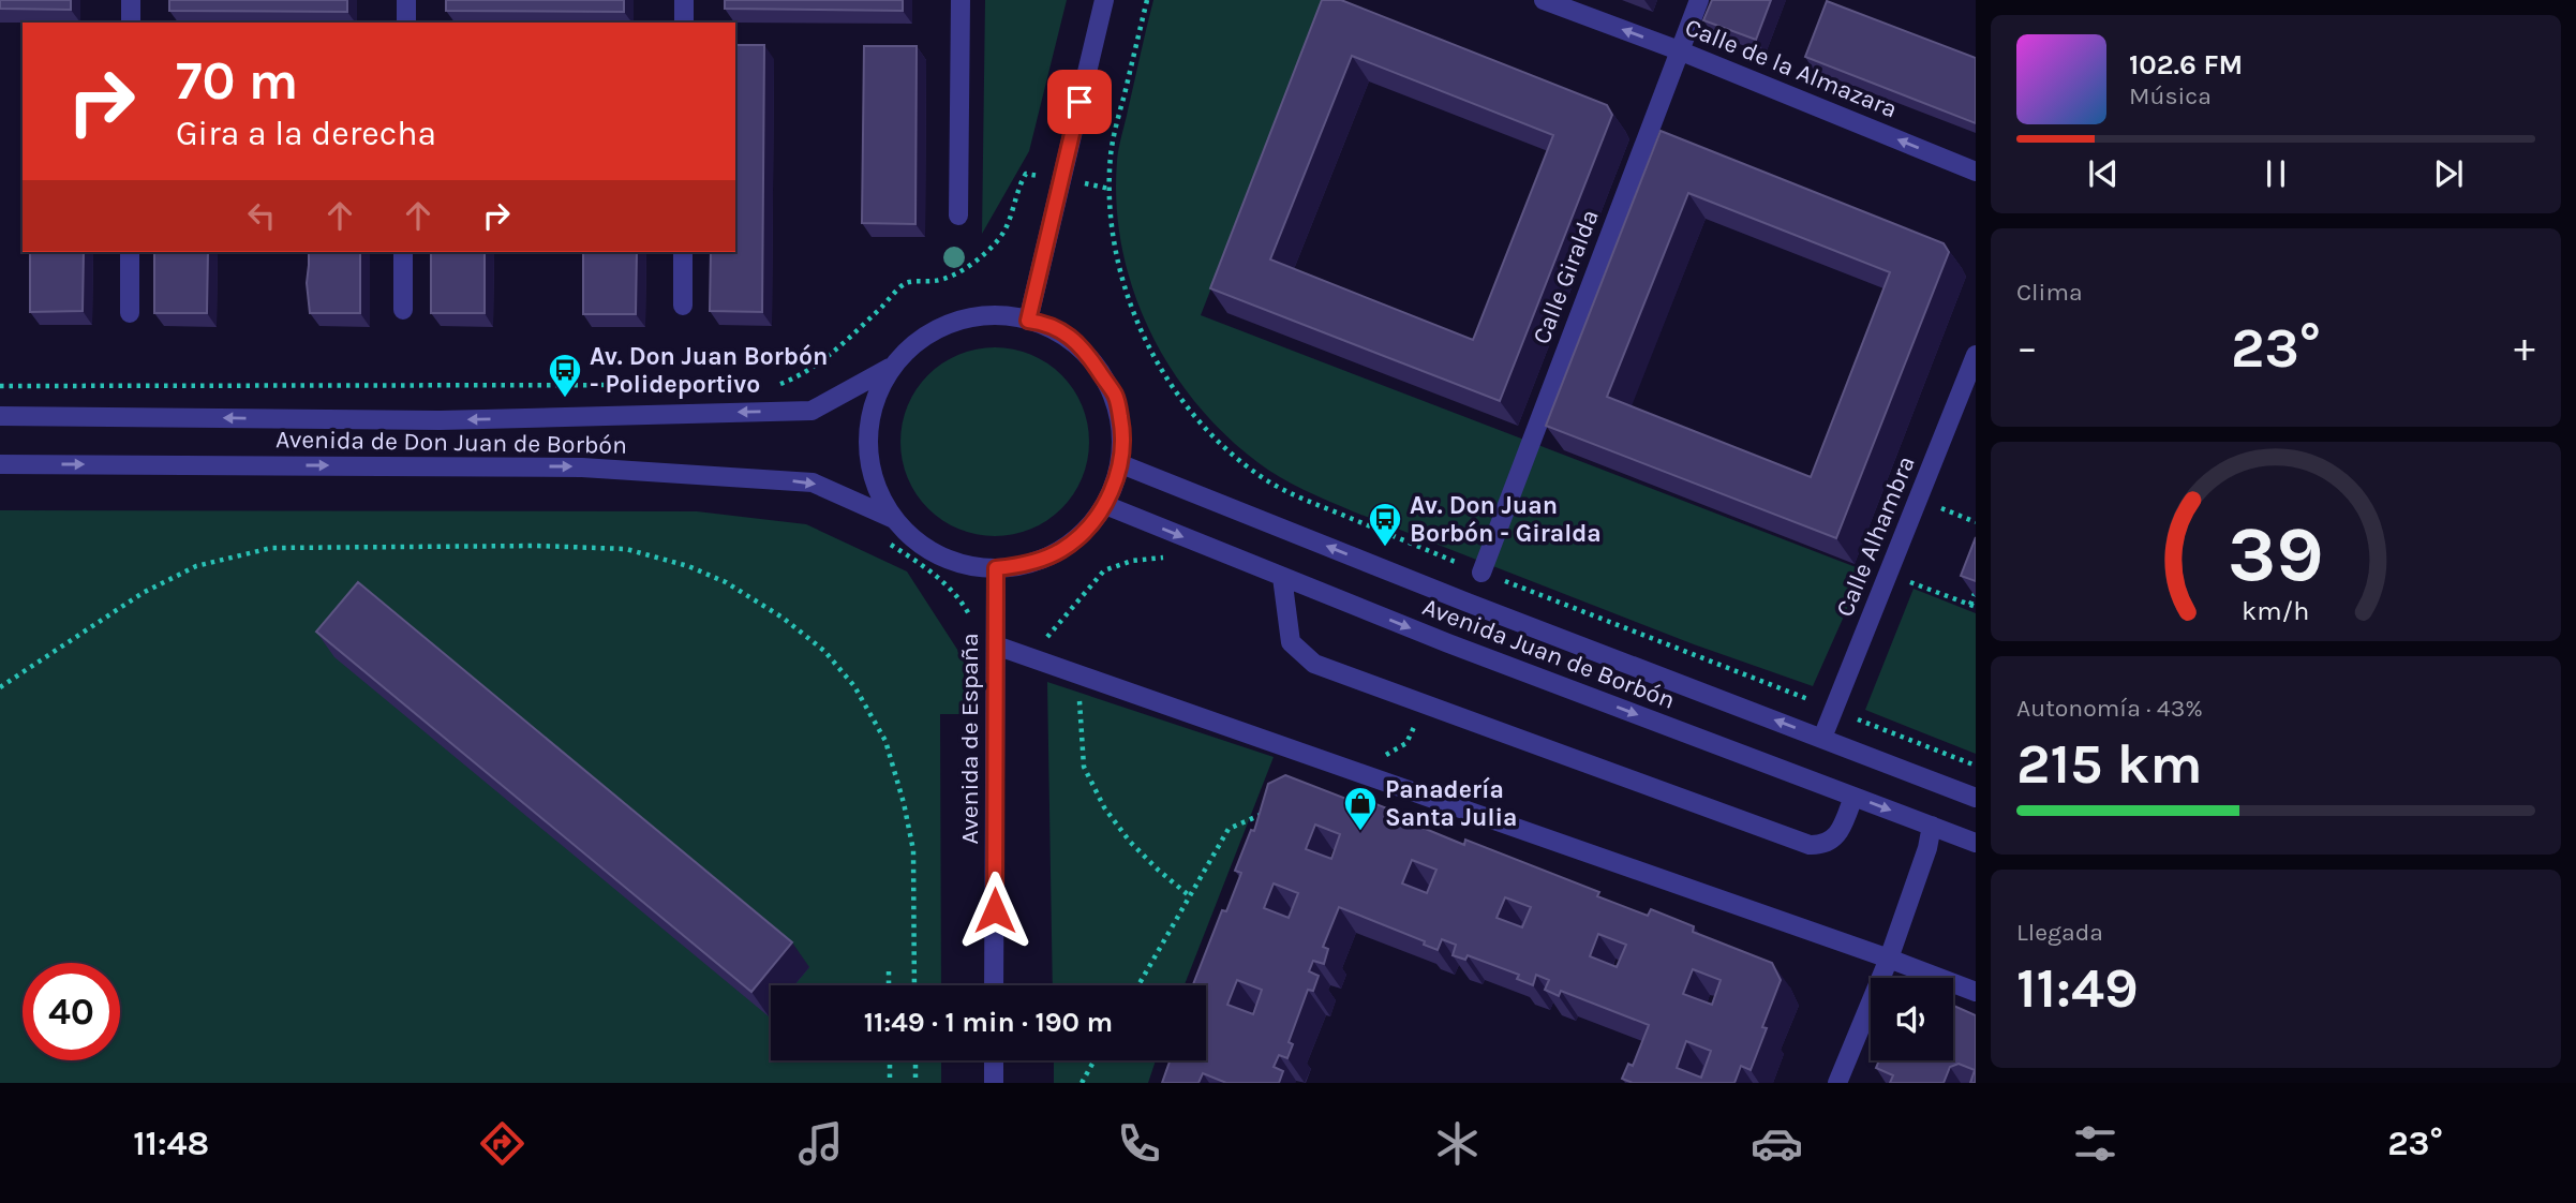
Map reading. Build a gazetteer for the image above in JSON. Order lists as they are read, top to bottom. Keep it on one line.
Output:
{"streets":{"street":["Calle de la Almazara","Calle Giralda","Avenida de Don Juan de Borbón","Calle Alhambra","Avenida Juan de Borbón","Avenida de España"]},"crossings":[["Calle de la Almazara","Calle Giralda"],["Avenida de Don Juan de Borbón","Avenida Juan de Borbón"],["Avenida de Don Juan de Borbón","Avenida de España"],["Calle Alhambra","Avenida Juan de Borbón"],["Avenida Juan de Borbón","Avenida de España"]],"one_way":["Calle de la Almazara"],"places":{"bus stop":["Av. Don Juan Borbón - Polideportivo","Av. Don Juan Borbón - Giralda"],"shop":["Panadería Santa Julia"]},"page":{"turn":["70 m","Gira a la derecha"],"song":["102.6 FM","Música"],"tile":["Clima",["Autonomía · 43%","215 km"],["Llegada","11:49"]],"heat":["−","23°","+"],"limit":"40","trip":"11:49 · 1 min · 190 m","tabs":["11:48","23°"],"gauge":["39","km/h"]}}
